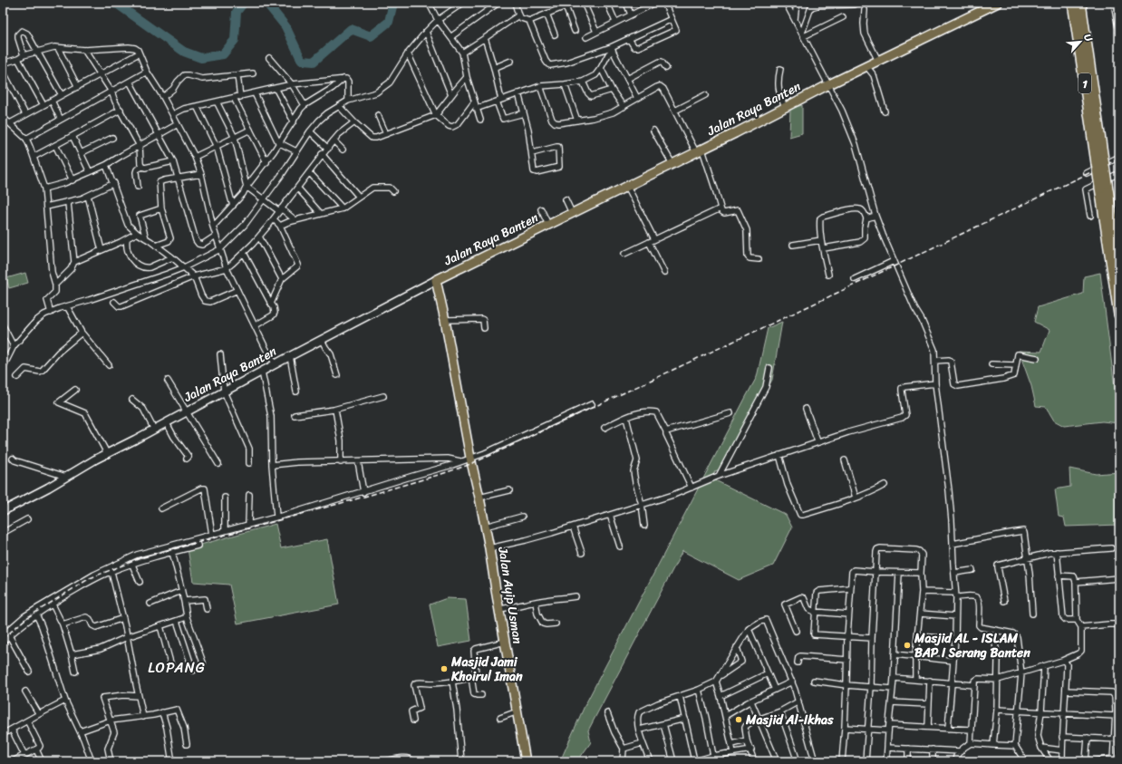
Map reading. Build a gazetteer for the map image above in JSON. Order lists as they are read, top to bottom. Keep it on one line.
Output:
{"streets":{"highway":["1"],"main road":["Jalan Raya Banten","Jalan Ayip Usman"]},"crossings":[["Jalan Raya Banten","Jalan Ayip Usman"]],"districts":["LOPANG"],"places":["Masjid AL - ISLAM BAP I Serang Banten","Masjid Jami Khoirul Iman","Masjid Al-Ikhas"],"north":"top right"}
